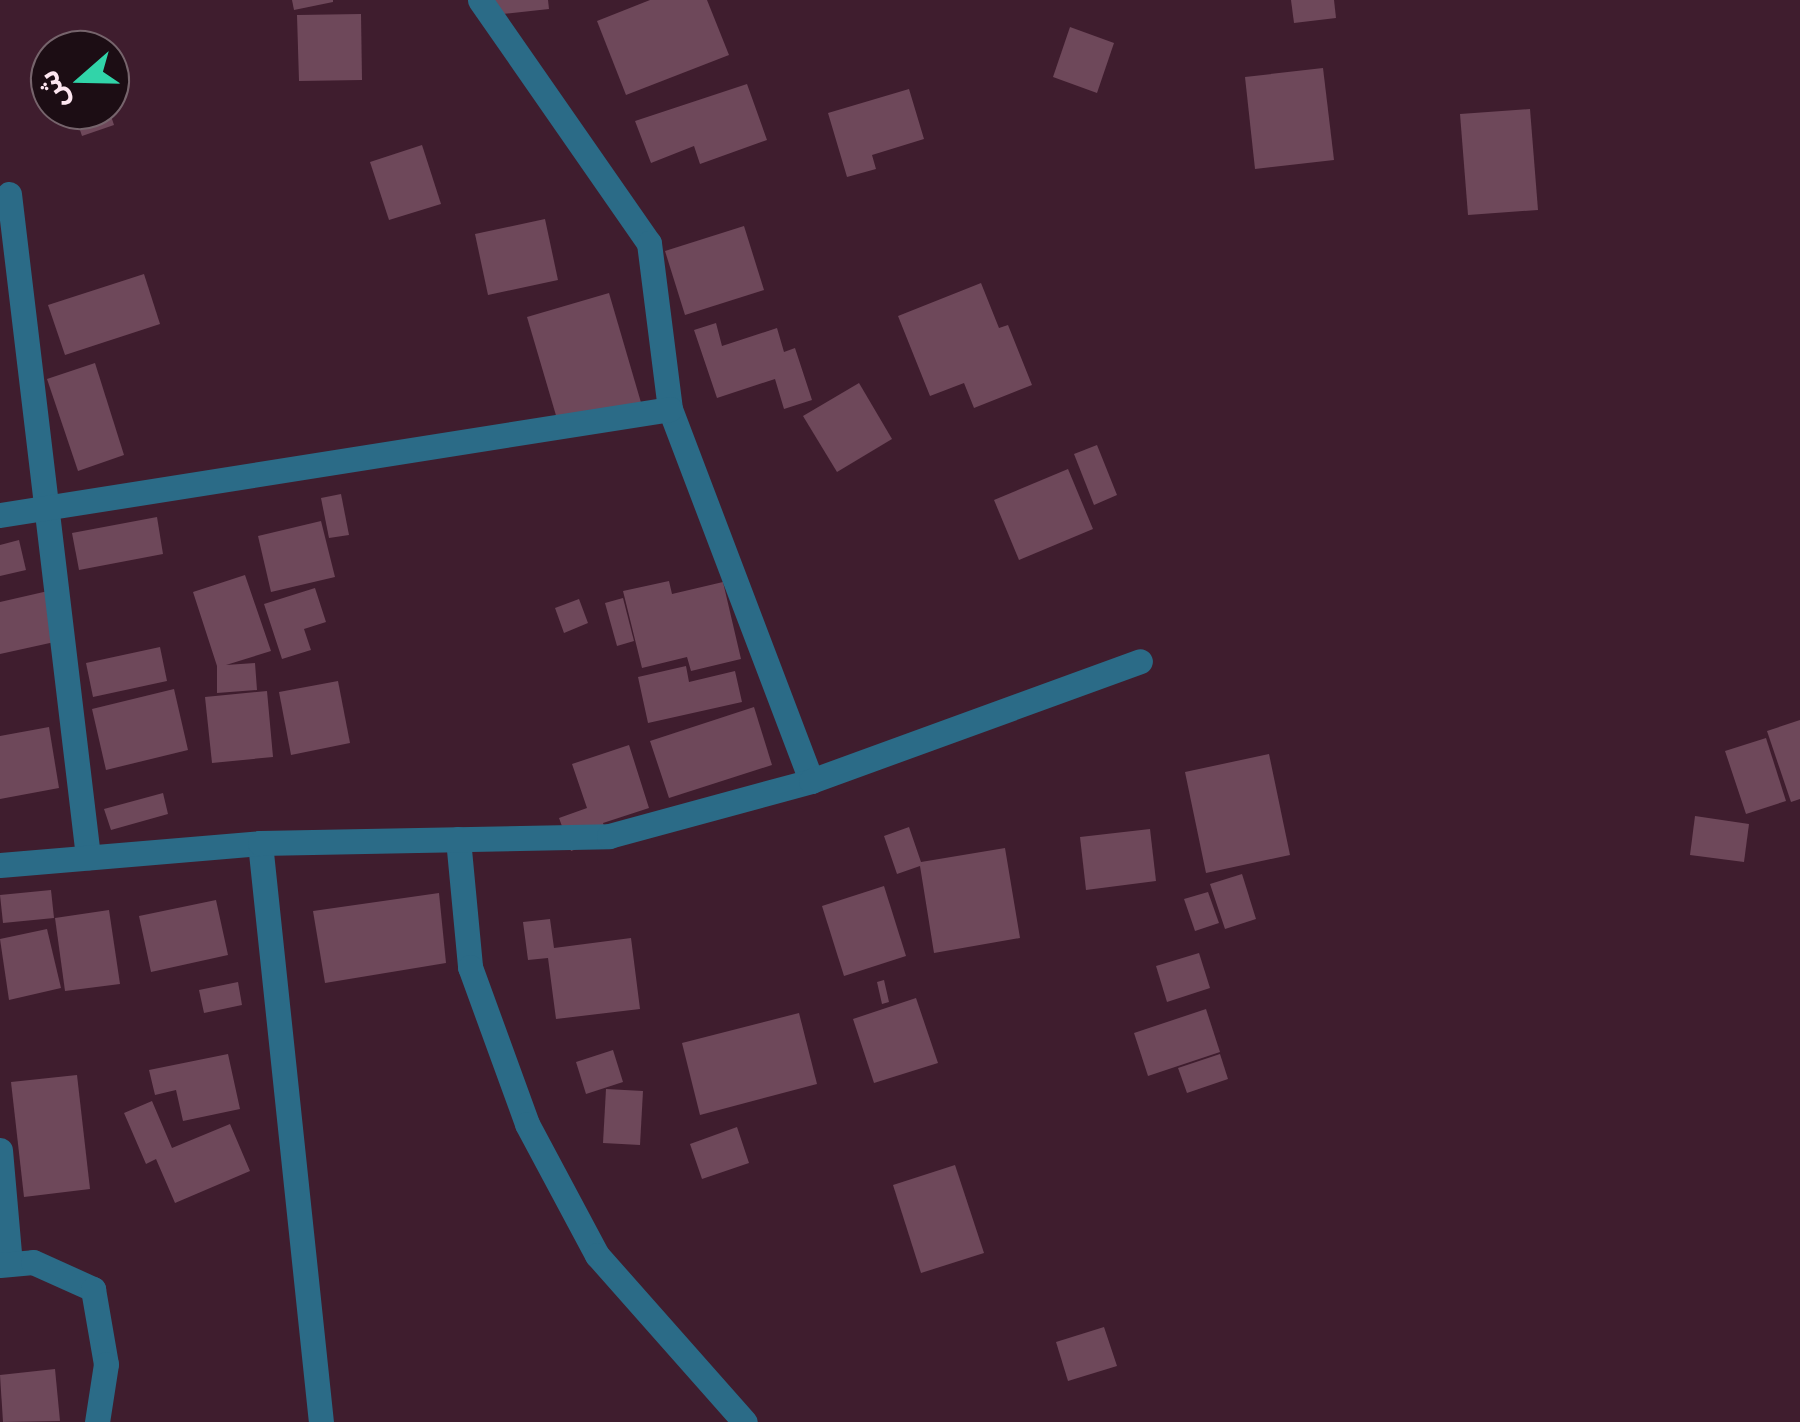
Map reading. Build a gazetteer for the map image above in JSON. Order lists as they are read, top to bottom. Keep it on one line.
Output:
{"north":"left"}
